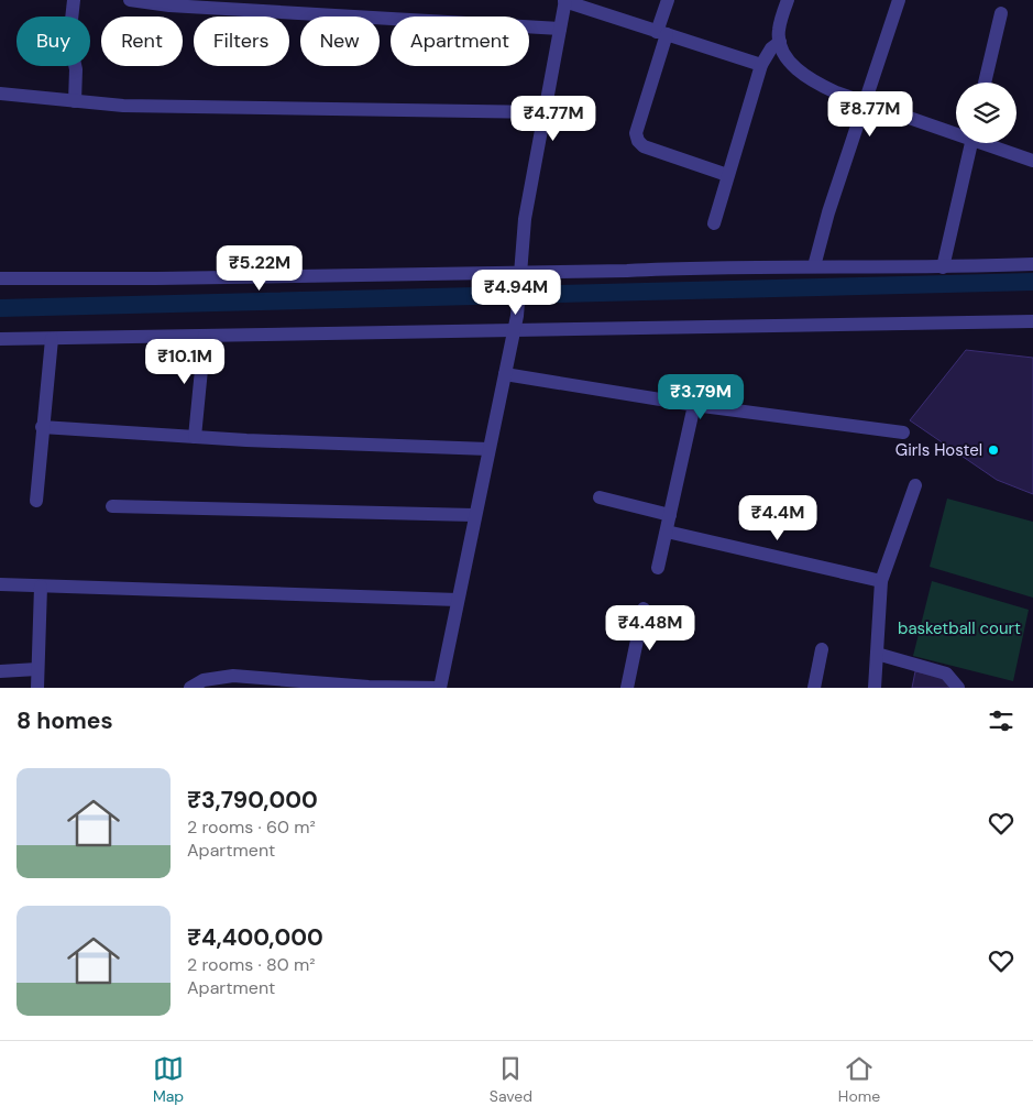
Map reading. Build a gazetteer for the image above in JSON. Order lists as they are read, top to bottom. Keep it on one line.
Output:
{"parks":["basketball court"],"places":["Girls Hostel"],"page":{"chip":["Buy","Rent","Filters","New","Apartment"],"price":["₹8.77M","₹4.77M","₹5.22M","₹4.94M","₹10.1M","₹3.79M","₹4.4M","₹4.48M"],"heading":"8 homes","list":[{"name":"₹3,790,000","note":"2 rooms · 60 m² · Apartment"},{"name":"₹4,400,000","note":"2 rooms · 80 m² · Apartment"}],"tabs":["Map","Saved","Home"]}}
